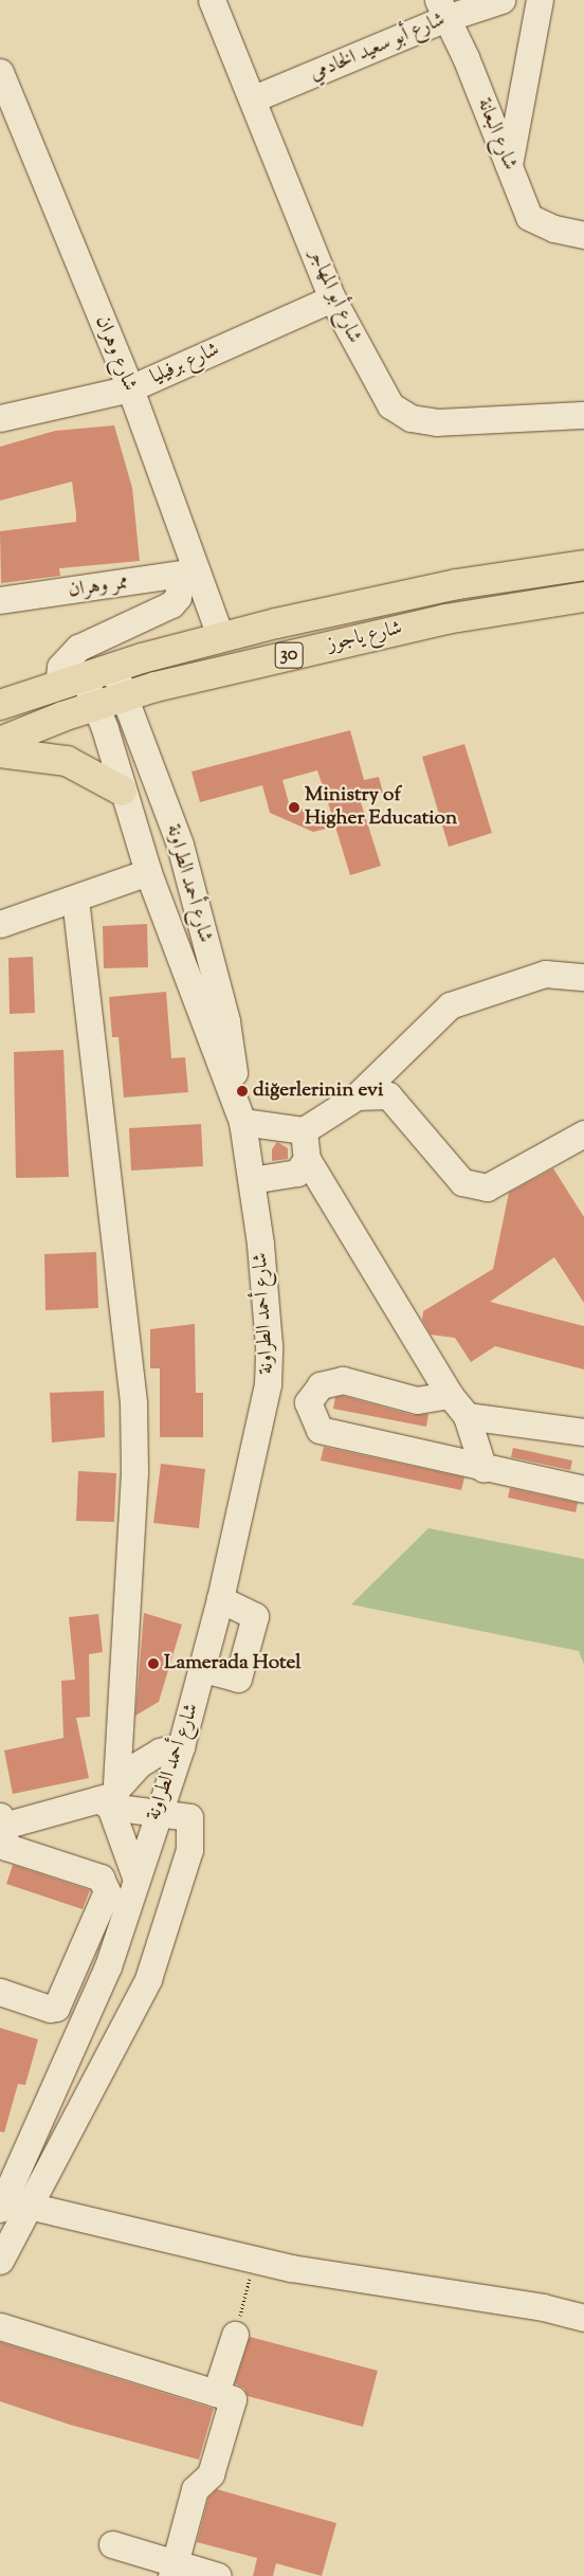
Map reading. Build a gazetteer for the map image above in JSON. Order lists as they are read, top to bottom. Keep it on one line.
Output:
{"streets":{"main road":["شارع ياجوز","30"],"street":["شارع أبو سعيد الخادمي","شارع البعانة","شارع أبو المهاجر","شارع وهران","شارع برفيليا","ممر وهران","شارع أحمد الطراونة"]},"crossings":[["شارع أبو سعيد الخادمي","شارع البعانة"],["شارع أبو سعيد الخادمي","شارع أبو المهاجر"],["شارع أبو المهاجر","شارع برفيليا"],["شارع وهران","شارع برفيليا"],["شارع وهران","ممر وهران"],["شارع وهران","شارع ياجوز"],["شارع ياجوز","شارع أحمد الطراونة"]],"places":["Ministry of Higher Education","diğerlerinin evi","Lamerada Hotel"]}
